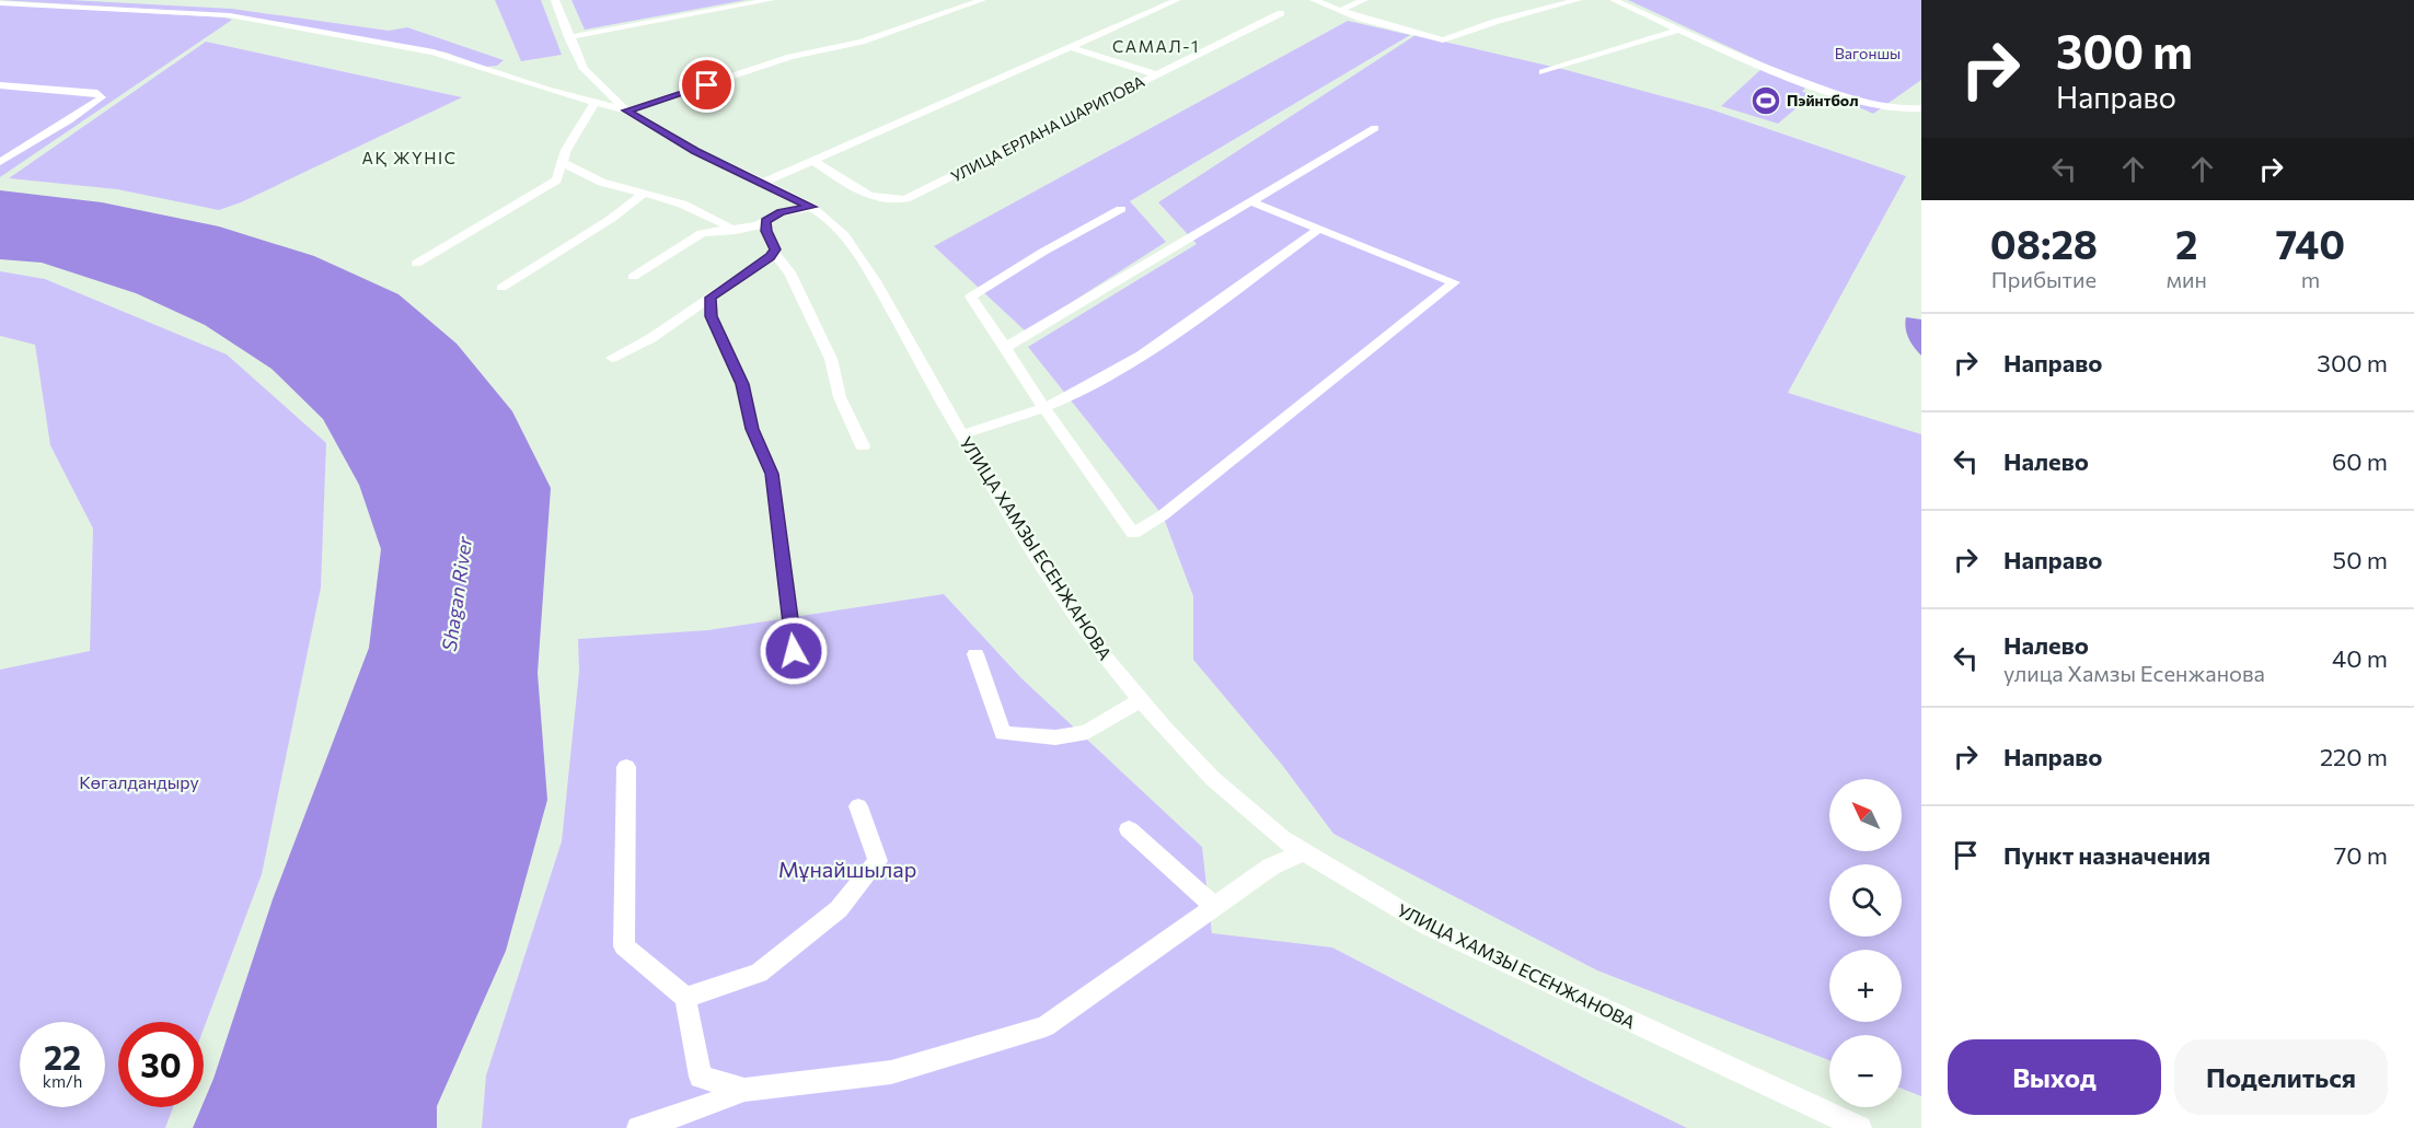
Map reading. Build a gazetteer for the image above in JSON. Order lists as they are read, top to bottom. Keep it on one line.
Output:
{"streets":{"street":["УЛИЦА ЕРЛАНА ШАРИПОВА","УЛИЦА ХАМЗЫ ЕСЕНЖАНОВА"]},"districts":["САМАЛ-1","АҚ ЖҮНІС"],"water":["Shagan River"],"parks":["Вагоншы","Көгалдандыру","Мұнайшылар"],"places":{"sports":["Пэйнтбол"]},"north":"top left","page":{"turn":["300 m","Направо"],"eta":["08:28","Прибытие","2","мин","740","m"],"list":[{"name":"Направо","value":"300 m"},{"name":"Налево","value":"60 m"},{"name":"Направо","value":"50 m"},{"name":"Налево","note":"улица Хамзы Есенжанова","value":"40 m"},{"name":"Направо","value":"220 m"},{"name":"Пункт назначения","value":"70 m"}],"map_buttons":["+","−"],"speed":"22 km/h","limit":"30","buttons":["Выход","Поделиться"]}}
